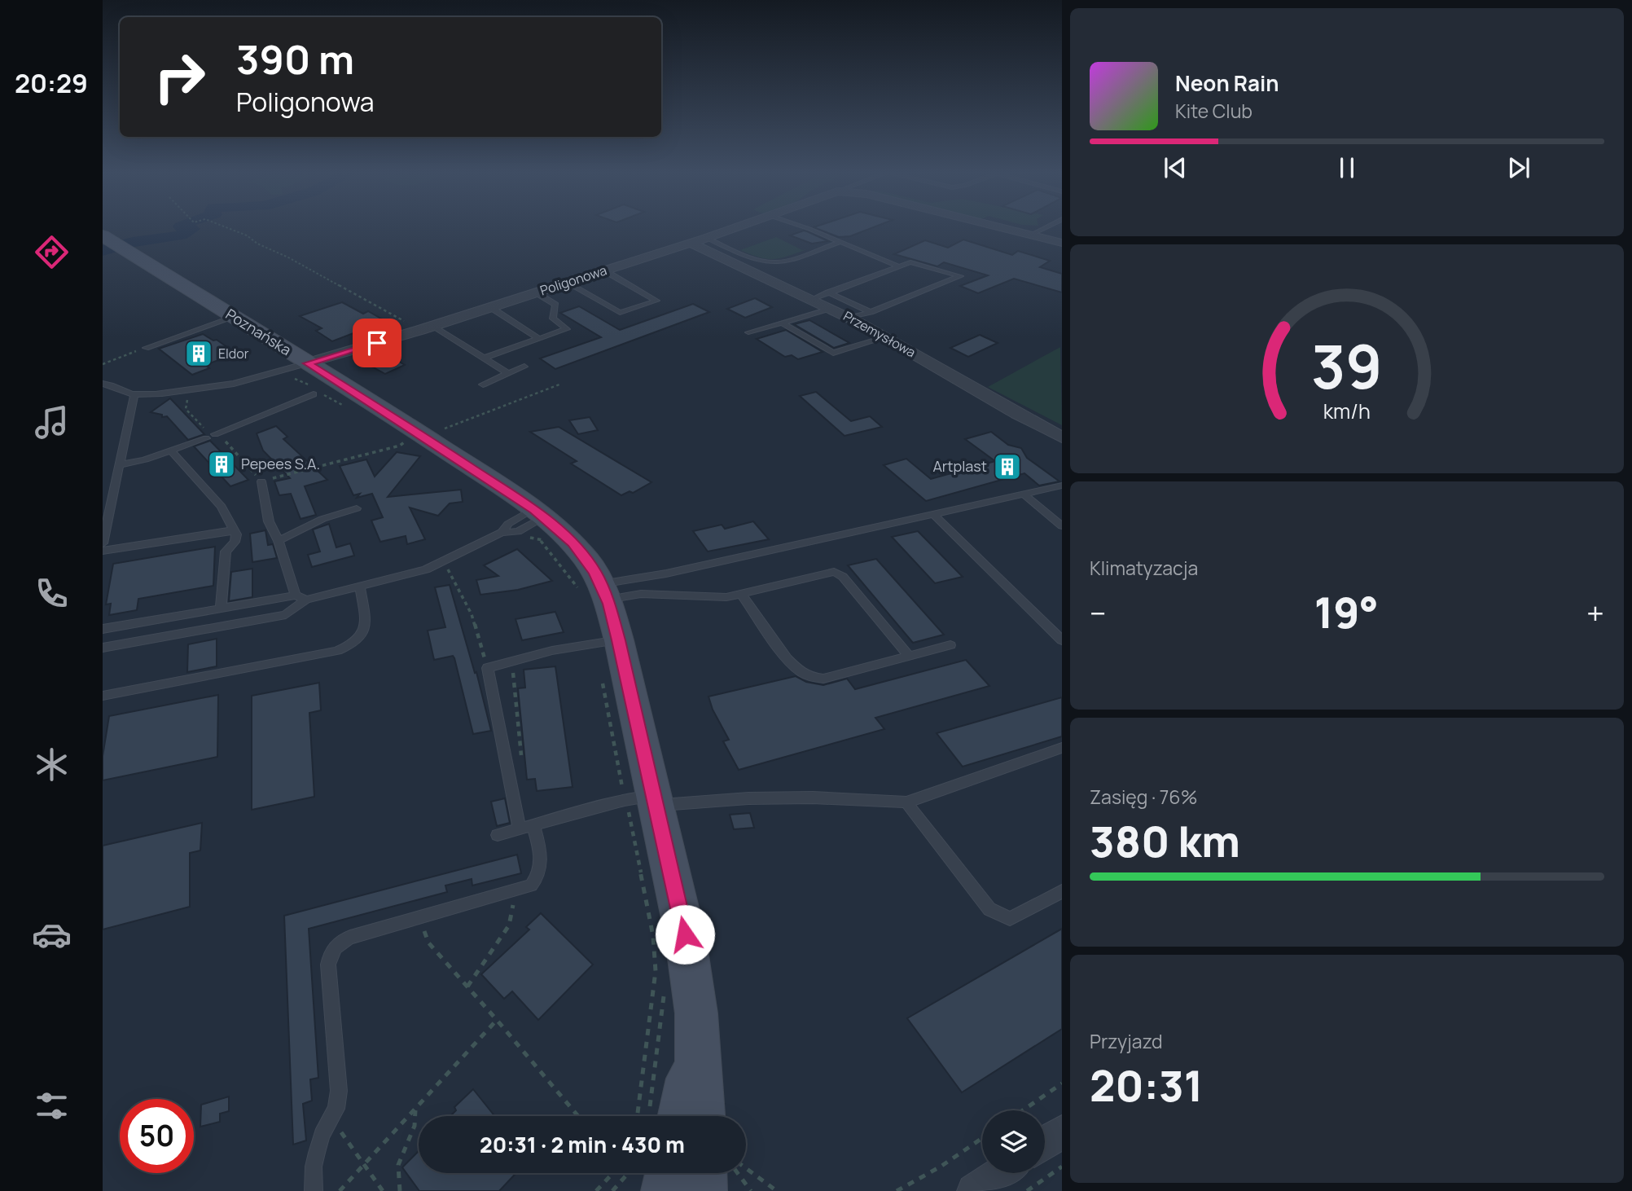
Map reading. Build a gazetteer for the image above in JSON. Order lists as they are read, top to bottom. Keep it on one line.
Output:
{"streets":{"main road":["Poznańska"],"street":["Poligonowa","Przemysłowa"]},"crossings":[["Poligonowa","Poznańska"],["Poligonowa","Przemysłowa"]],"places":{"building":["Eldor","Pepees S.A.","Artplast"]},"page":{"tabs":"20:29","turn":["390 m","Poligonowa"],"song":["Neon Rain","Kite Club"],"tile":["Klimatyzacja",["Zasięg · 76%","380 km"],["Przyjazd","20:31"]],"heat":["−","19°","+"],"limit":"50","trip":"20:31 · 2 min · 430 m","gauge":["39","km/h"]}}
